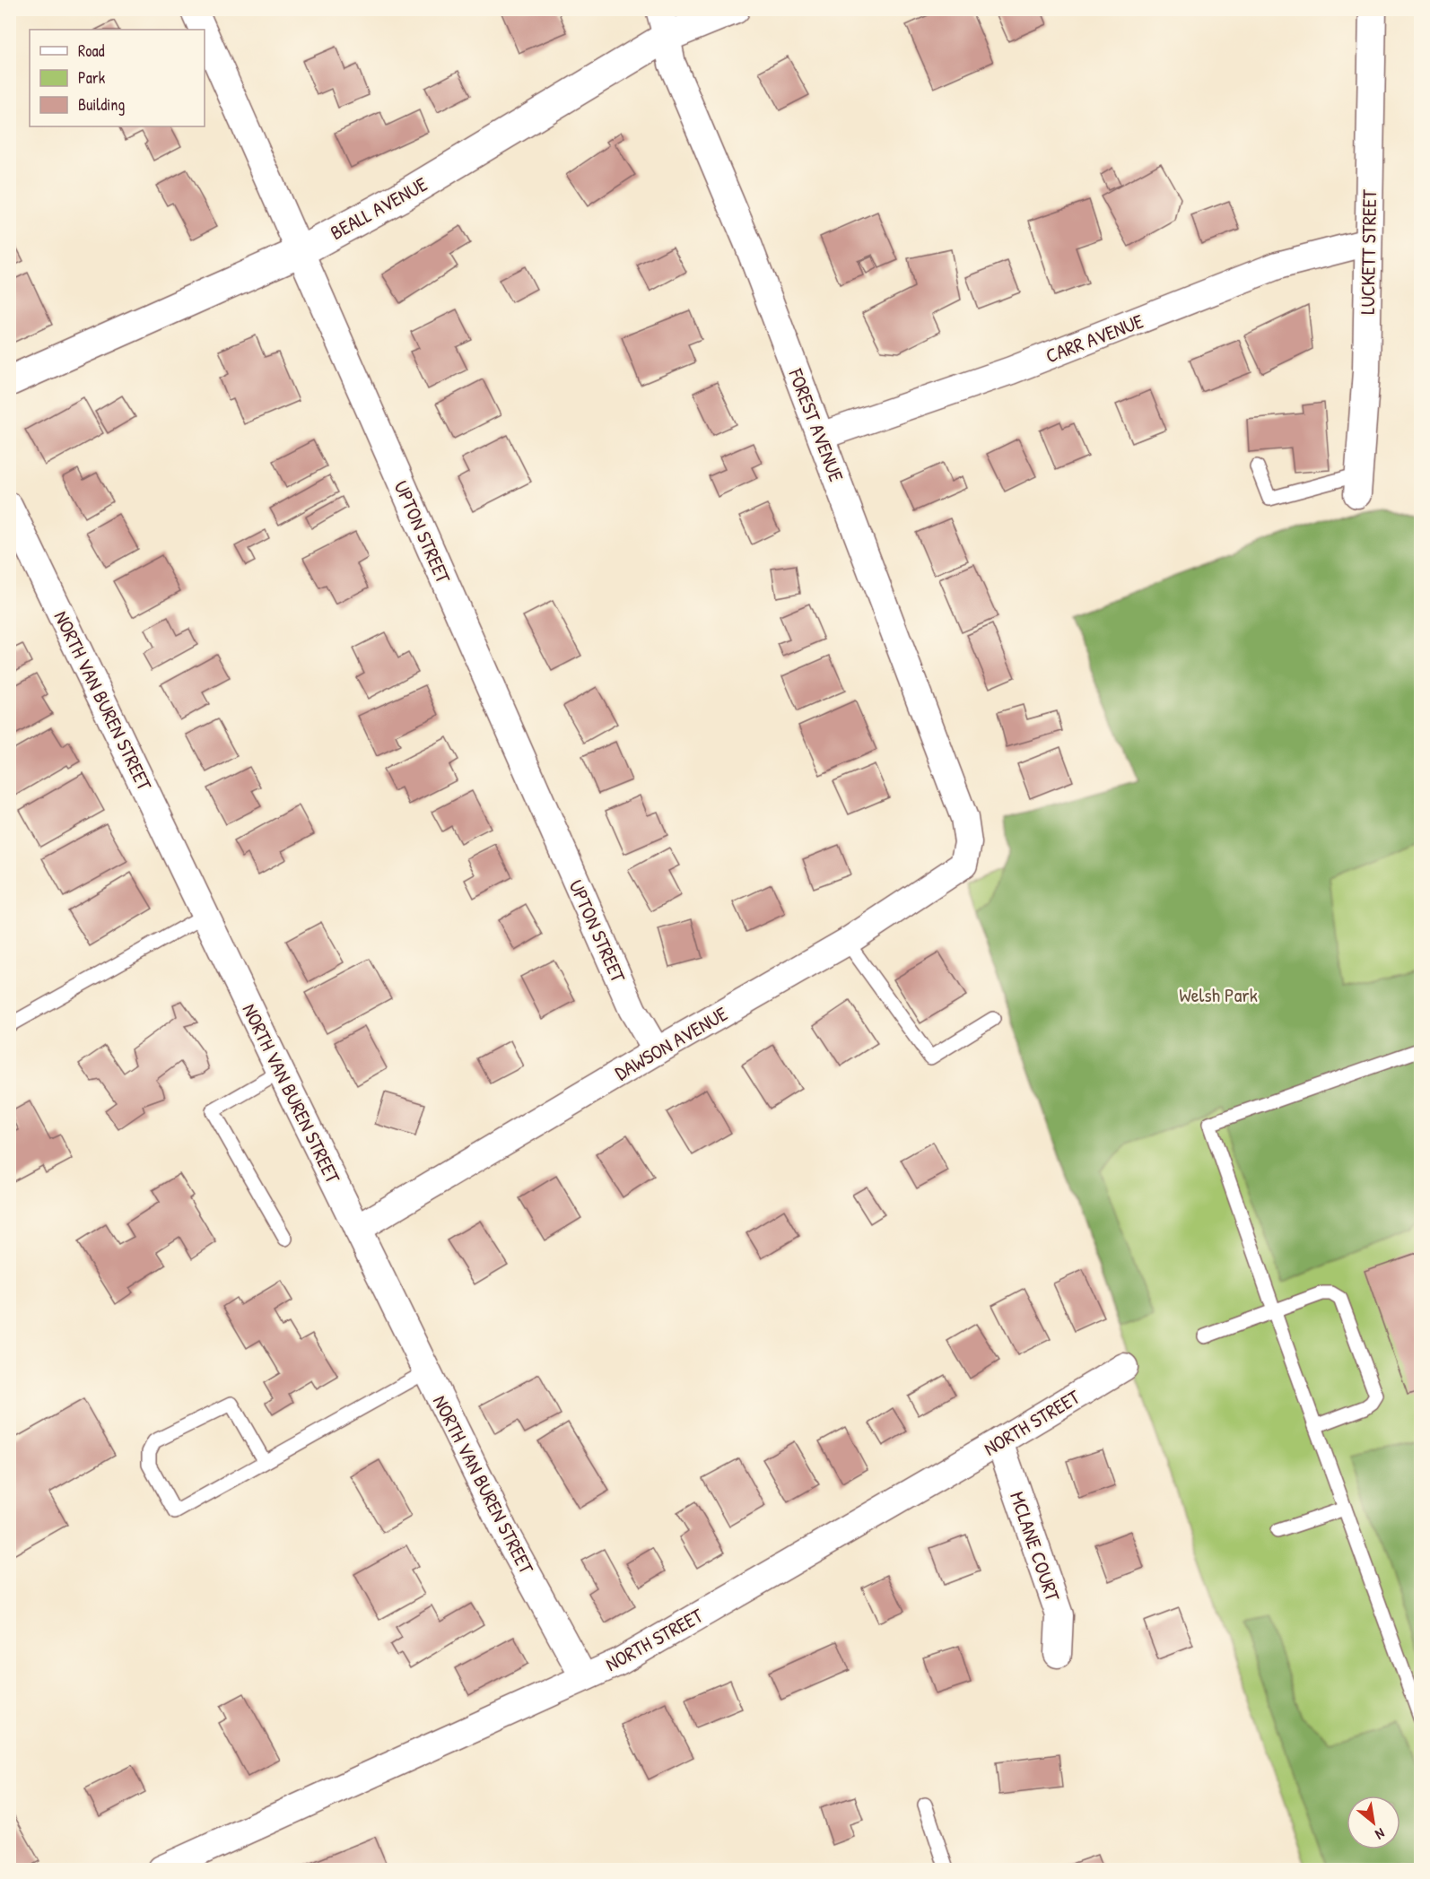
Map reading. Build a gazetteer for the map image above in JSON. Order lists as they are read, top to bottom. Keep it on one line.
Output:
{"streets":{"street":["BEALL AVENUE","LUCKETT STREET","CARR AVENUE","FOREST AVENUE","UPTON STREET","NORTH VAN BUREN STREET","DAWSON AVENUE","NORTH STREET","MCLANE COURT"]},"crossings":[["BEALL AVENUE","FOREST AVENUE"],["BEALL AVENUE","UPTON STREET"],["LUCKETT STREET","CARR AVENUE"],["CARR AVENUE","FOREST AVENUE"],["FOREST AVENUE","DAWSON AVENUE"],["UPTON STREET","DAWSON AVENUE"],["NORTH VAN BUREN STREET","DAWSON AVENUE"],["NORTH VAN BUREN STREET","NORTH STREET"],["NORTH STREET","MCLANE COURT"]],"parks":["Welsh Park"],"legend":["Road","Park","Building"],"north":"bottom right"}
